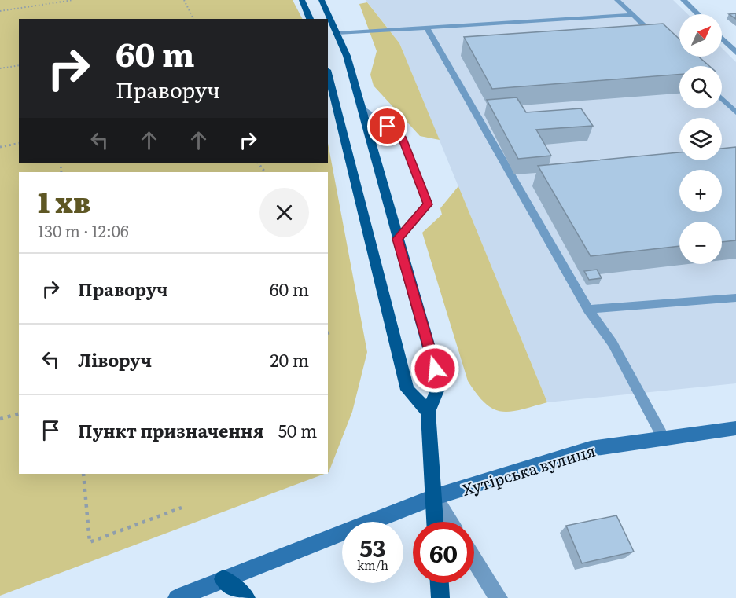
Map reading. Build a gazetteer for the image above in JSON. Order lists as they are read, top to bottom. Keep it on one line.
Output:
{"streets":{"main road":["Хутірська вулиця"]},"north":"top right","page":{"map_buttons":["+","−"],"turn":["60 m","Праворуч"],"heading":["1 хв","130 m · 12:06"],"list":[{"name":"Праворуч","value":"60 m"},{"name":"Ліворуч","value":"20 m"},{"name":"Пункт призначення","value":"50 m"}],"speed":"53 km/h","limit":"60"}}
